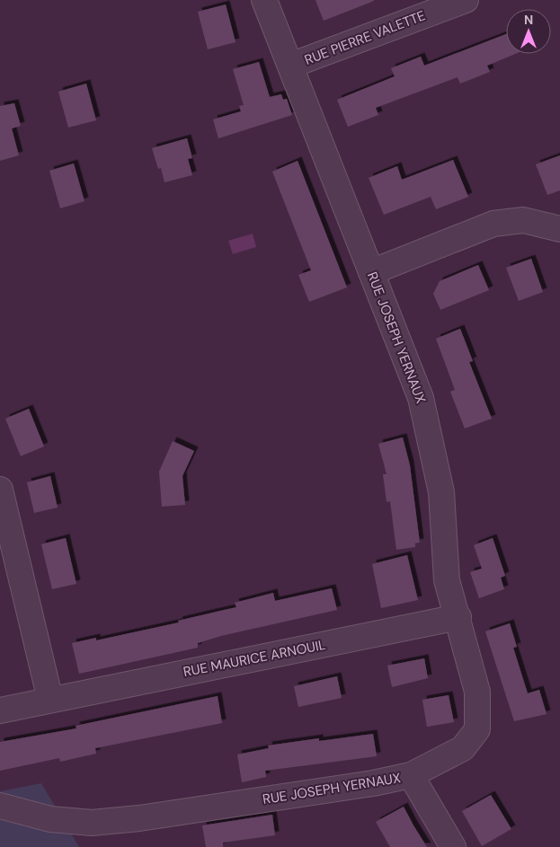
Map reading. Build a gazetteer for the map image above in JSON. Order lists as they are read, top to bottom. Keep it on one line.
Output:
{"streets":{"street":["RUE PIERRE VALETTE","RUE JOSEPH YERNAUX","RUE MAURICE ARNOUIL"]},"crossings":[["RUE PIERRE VALETTE","RUE JOSEPH YERNAUX"],["RUE JOSEPH YERNAUX","RUE MAURICE ARNOUIL"]],"north":"top"}
